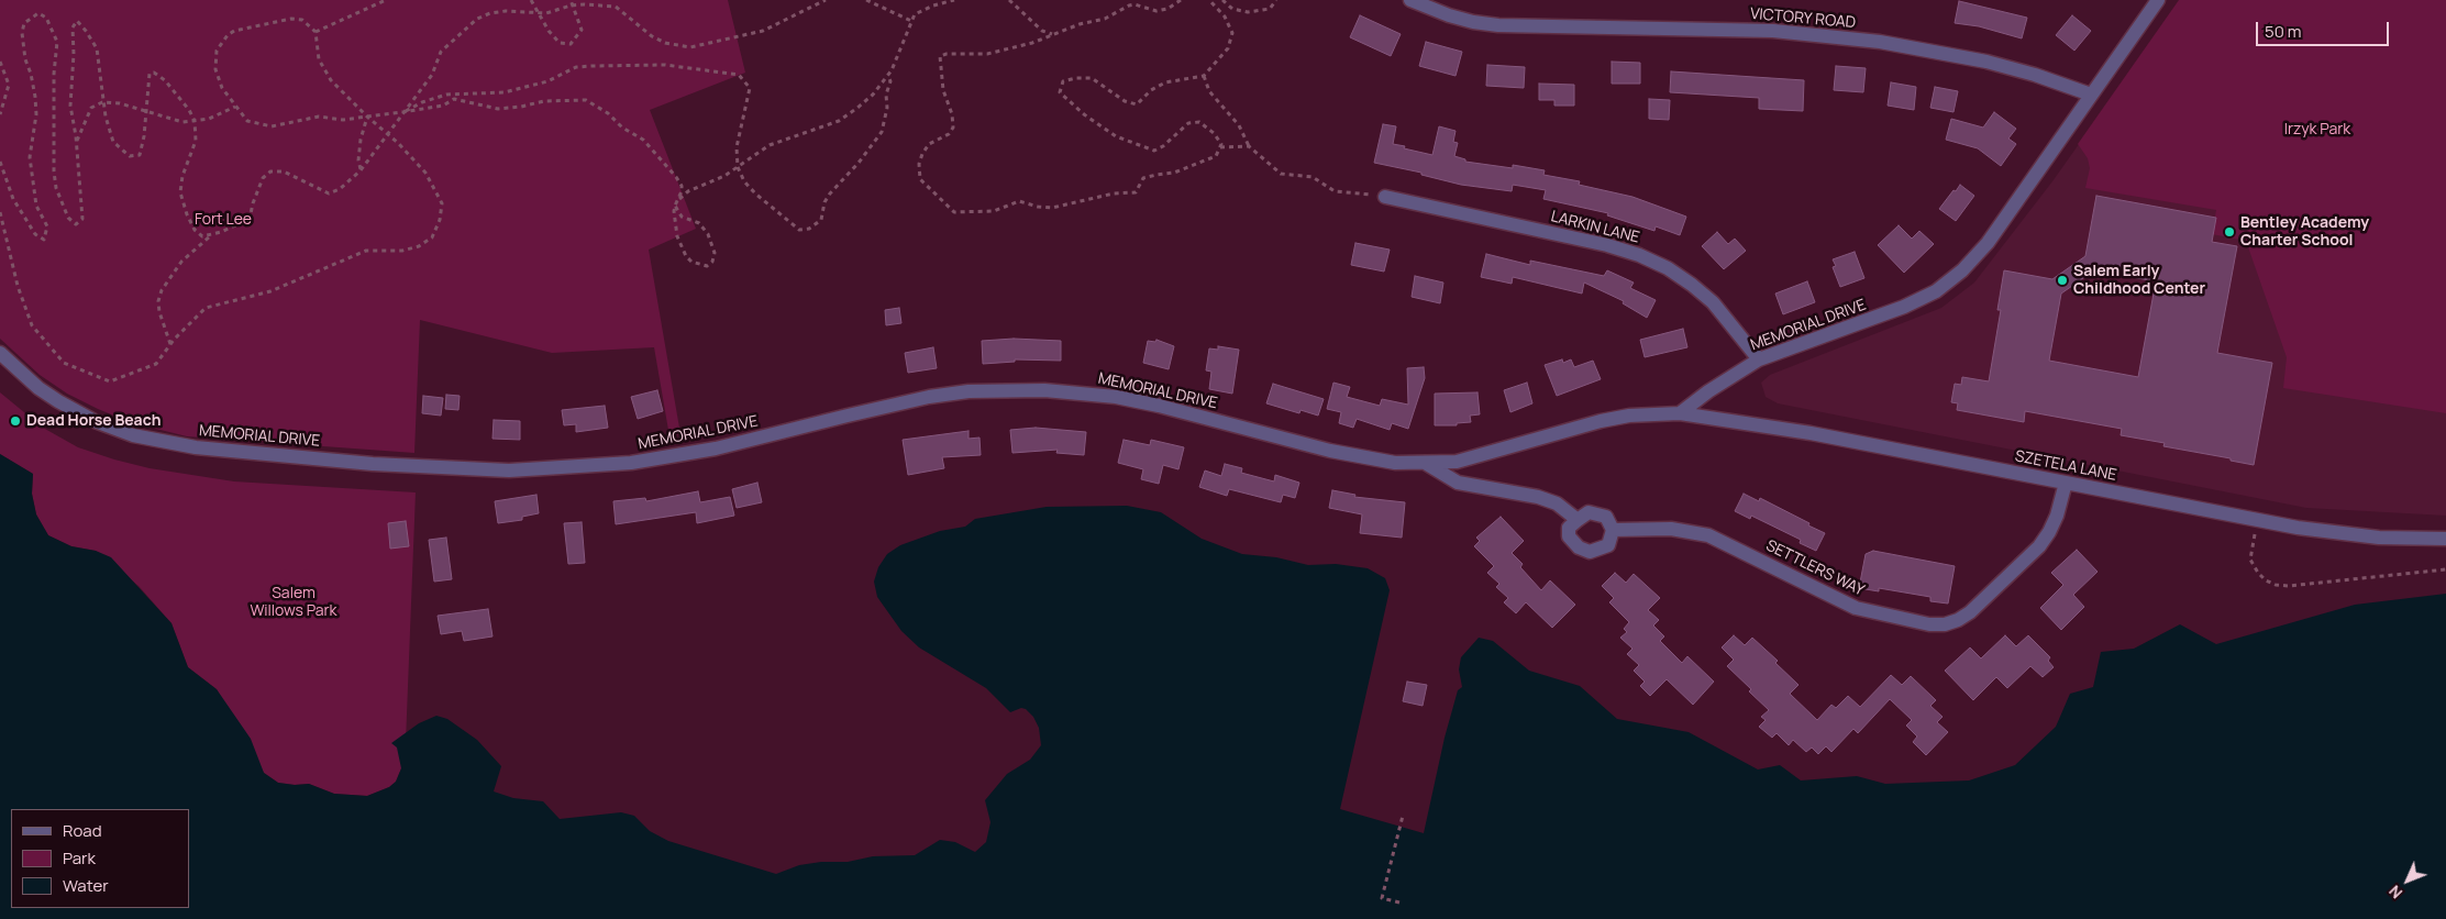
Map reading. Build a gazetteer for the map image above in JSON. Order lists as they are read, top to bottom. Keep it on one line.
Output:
{"streets":{"street":["VICTORY ROAD","LARKIN LANE","MEMORIAL DRIVE","SZETELA LANE","SETTLERS WAY"]},"crossings":[["VICTORY ROAD","MEMORIAL DRIVE"],["LARKIN LANE","MEMORIAL DRIVE"],["MEMORIAL DRIVE","SZETELA LANE"],["SZETELA LANE","SETTLERS WAY"]],"parks":["Irzyk Park","Fort Lee","Salem Willows Park"],"places":["Bentley Academy Charter School","Salem Early Childhood Center","Dead Horse Beach"],"legend":["Road","Park","Water"],"scale_bar":"50 m","north":"bottom left"}
